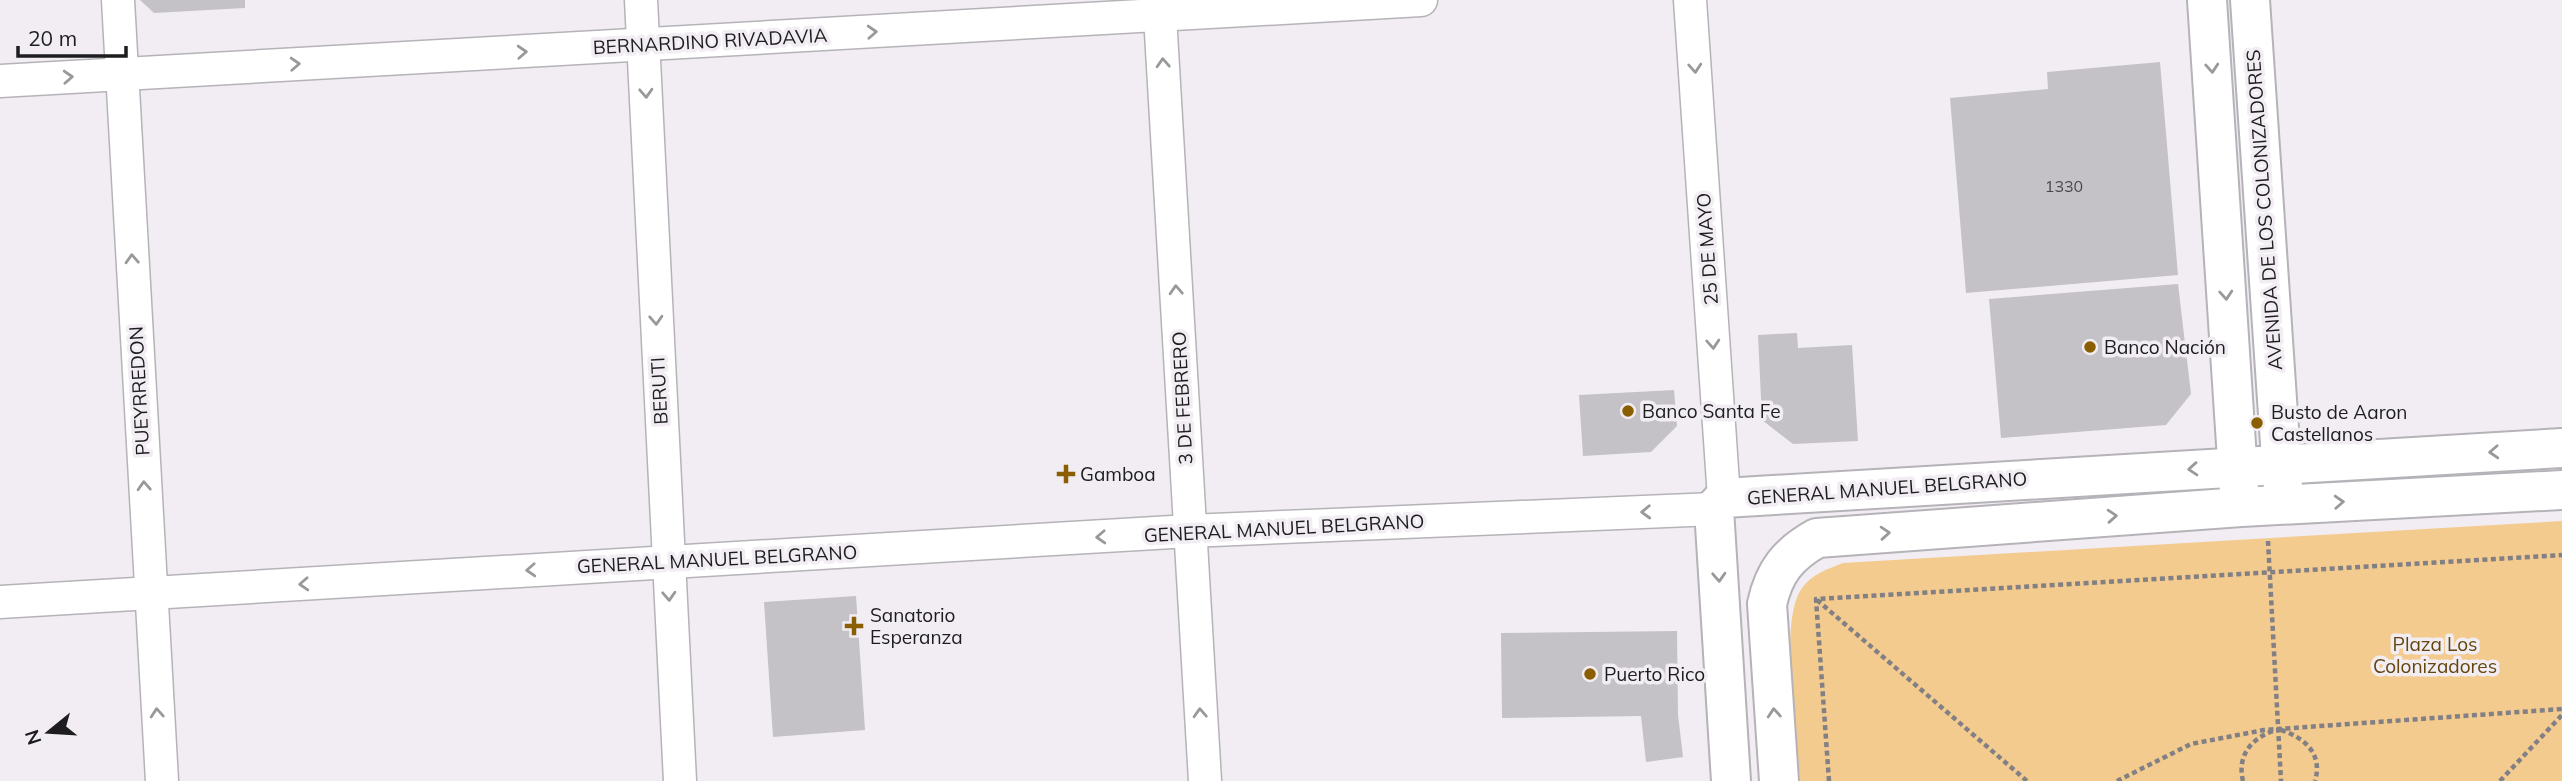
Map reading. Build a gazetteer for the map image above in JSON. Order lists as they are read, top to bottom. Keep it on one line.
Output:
{"streets":{"main road":["AVENIDA DE LOS COLONIZADORES","25 DE MAYO","GENERAL MANUEL BELGRANO"],"street":["BERNARDINO RIVADAVIA","PUEYRREDON","BERUTI","3 DE FEBRERO"]},"crossings":[["BERNARDINO RIVADAVIA","PUEYRREDON"],["BERNARDINO RIVADAVIA","BERUTI"],["BERNARDINO RIVADAVIA","3 DE FEBRERO"],["AVENIDA DE LOS COLONIZADORES","GENERAL MANUEL BELGRANO"],["25 DE MAYO","GENERAL MANUEL BELGRANO"],["PUEYRREDON","GENERAL MANUEL BELGRANO"],["BERUTI","GENERAL MANUEL BELGRANO"],["3 DE FEBRERO","GENERAL MANUEL BELGRANO"]],"one_way":["BERNARDINO RIVADAVIA","25 DE MAYO","PUEYRREDON","BERUTI","3 DE FEBRERO"],"parks":["Plaza Los Colonizadores"],"places":{"other":["Banco Nación","Banco Santa Fe","Busto de Aaron Castellanos","Puerto Rico"],"health":["Gamboa","Sanatorio Esperanza"]},"house_numbers":["1330"],"scale_bar":"20 m","north":"left"}
